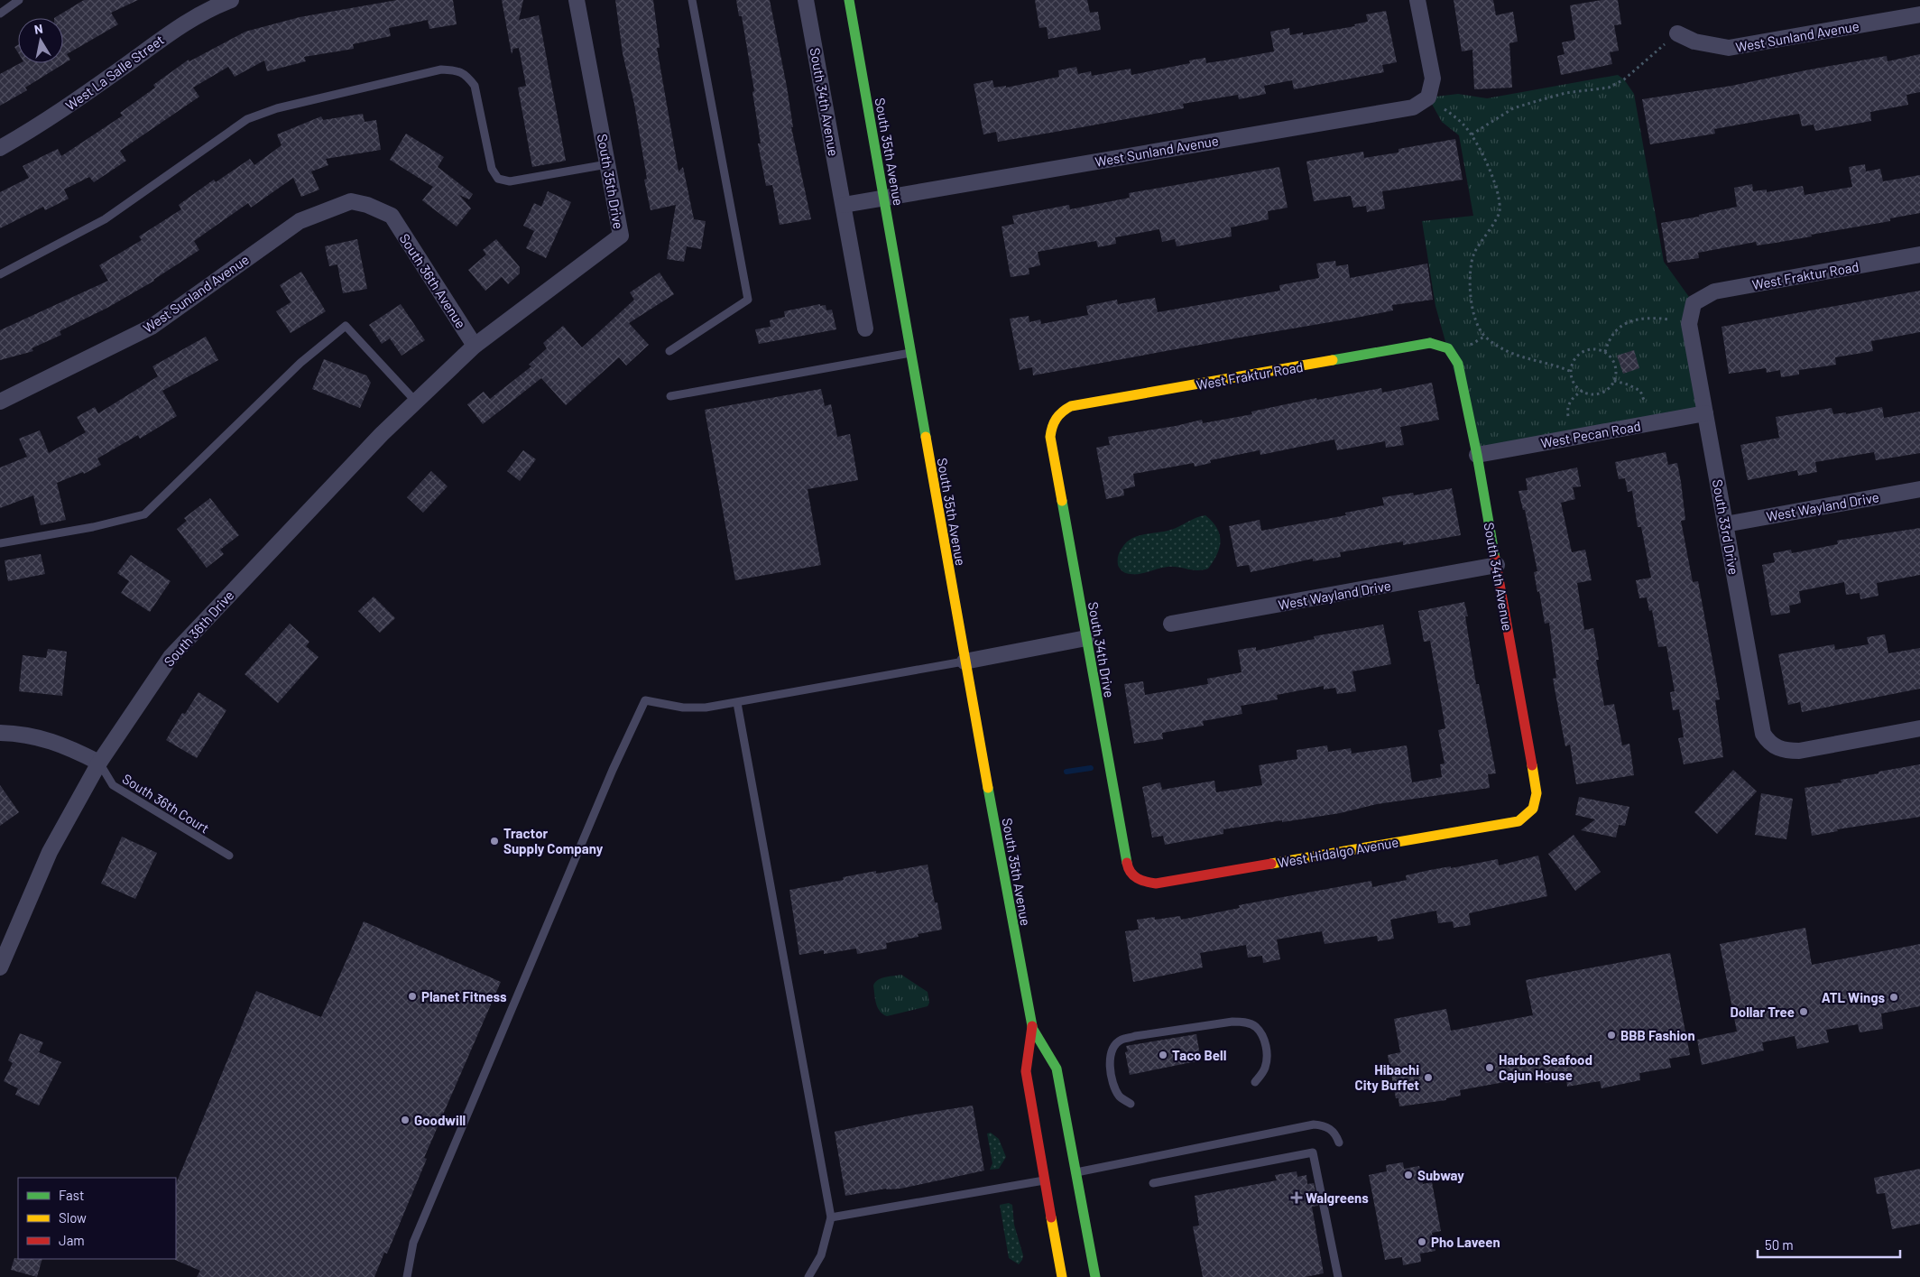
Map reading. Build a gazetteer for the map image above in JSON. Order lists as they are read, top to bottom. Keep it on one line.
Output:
{"streets":{"street":["West Sunland Avenue","West La Salle Street","South 34th Avenue","South 35th Avenue","South 35th Drive","West Fraktur Road","South 36th Avenue","West Pecan Road","West Wayland Drive","South 33rd Drive","South 36th Drive","South 34th Drive","West Hidalgo Avenue"],"lane":["South 36th Court"]},"crossings":[["West Sunland Avenue","South 35th Avenue"],["West Sunland Avenue","South 36th Avenue"],["South 34th Avenue","West Fraktur Road"],["South 34th Avenue","West Pecan Road"],["South 34th Avenue","West Wayland Drive"],["South 34th Avenue","West Hidalgo Avenue"],["South 35th Drive","South 36th Avenue"],["South 35th Drive","South 36th Drive"],["West Fraktur Road","South 33rd Drive"],["West Fraktur Road","South 34th Drive"],["South 36th Avenue","South 36th Drive"],["West Pecan Road","South 33rd Drive"],["West Wayland Drive","South 33rd Drive"],["South 36th Drive","South 36th Court"],["South 34th Drive","West Hidalgo Avenue"]],"places":{"other":["Tractor Supply Company","Planet Fitness","ATL Wings","Dollar Tree","BBB Fashion","Taco Bell","Harbor Seafood Cajun House","Hibachi City Buffet","Goodwill","Subway","Pho Laveen"],"health":["Walgreens"]},"legend":["Fast","Slow","Jam"],"scale_bar":"50 m","north":"top"}
